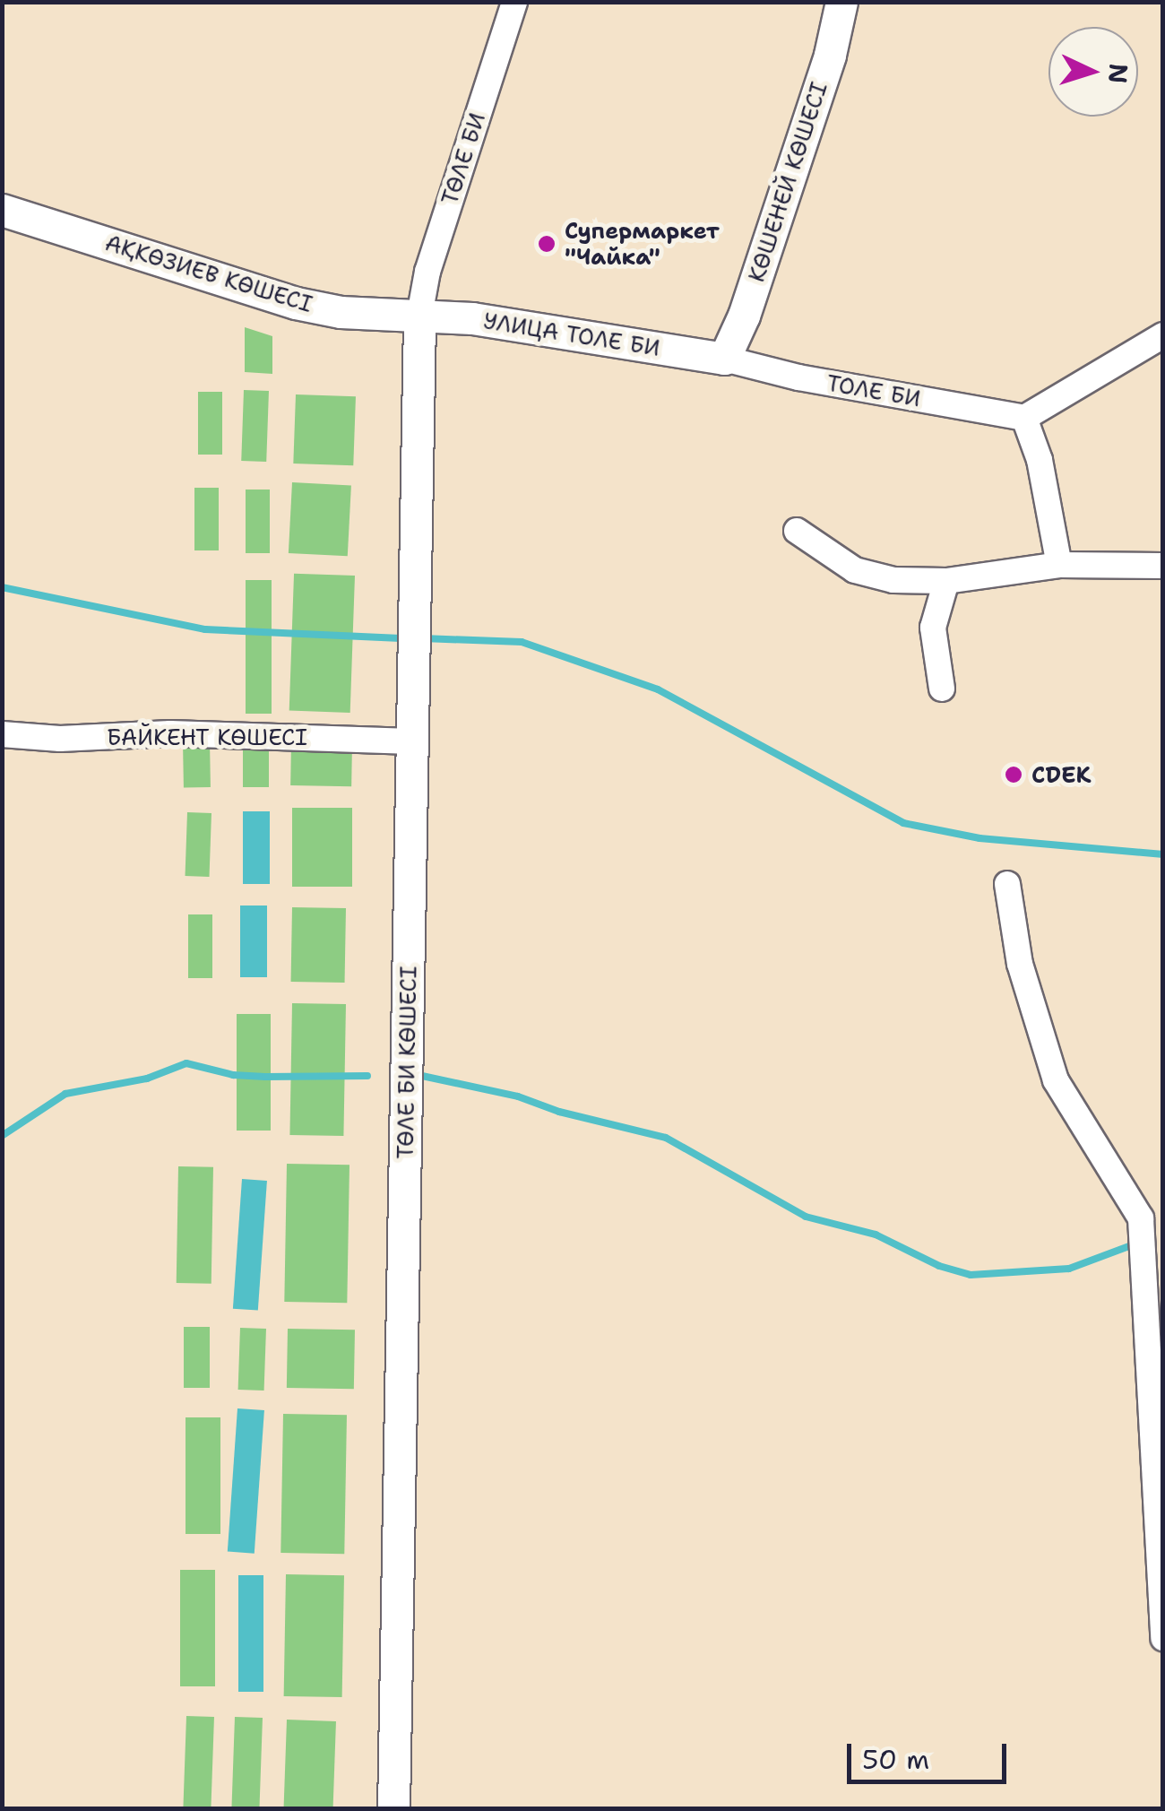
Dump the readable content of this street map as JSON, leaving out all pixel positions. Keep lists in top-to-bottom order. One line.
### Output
{"streets":{"main road":["КӨШЕНЕЙ КӨШЕСІ","АҚКӨЗИЕВ КӨШЕСІ","УЛИЦА ТОЛЕ БИ","ТӨЛЕ БИ КӨШЕСІ"],"street":["ТӨЛЕ БИ","ТОЛЕ БИ","БАЙКЕНТ КӨШЕСІ"]},"crossings":[["ТӨЛЕ БИ","АҚКӨЗИЕВ КӨШЕСІ"],["ТӨЛЕ БИ","УЛИЦА ТОЛЕ БИ"],["ТӨЛЕ БИ","ТӨЛЕ БИ КӨШЕСІ"],["КӨШЕНЕЙ КӨШЕСІ","УЛИЦА ТОЛЕ БИ"],["КӨШЕНЕЙ КӨШЕСІ","ТОЛЕ БИ"],["АҚКӨЗИЕВ КӨШЕСІ","УЛИЦА ТОЛЕ БИ"],["АҚКӨЗИЕВ КӨШЕСІ","ТӨЛЕ БИ КӨШЕСІ"],["УЛИЦА ТОЛЕ БИ","ТОЛЕ БИ"],["УЛИЦА ТОЛЕ БИ","ТӨЛЕ БИ КӨШЕСІ"],["БАЙКЕНТ КӨШЕСІ","ТӨЛЕ БИ КӨШЕСІ"]],"places":["Супермаркет \"Чайка\"","CDEK"],"scale_bar":"50 m","north":"right"}
